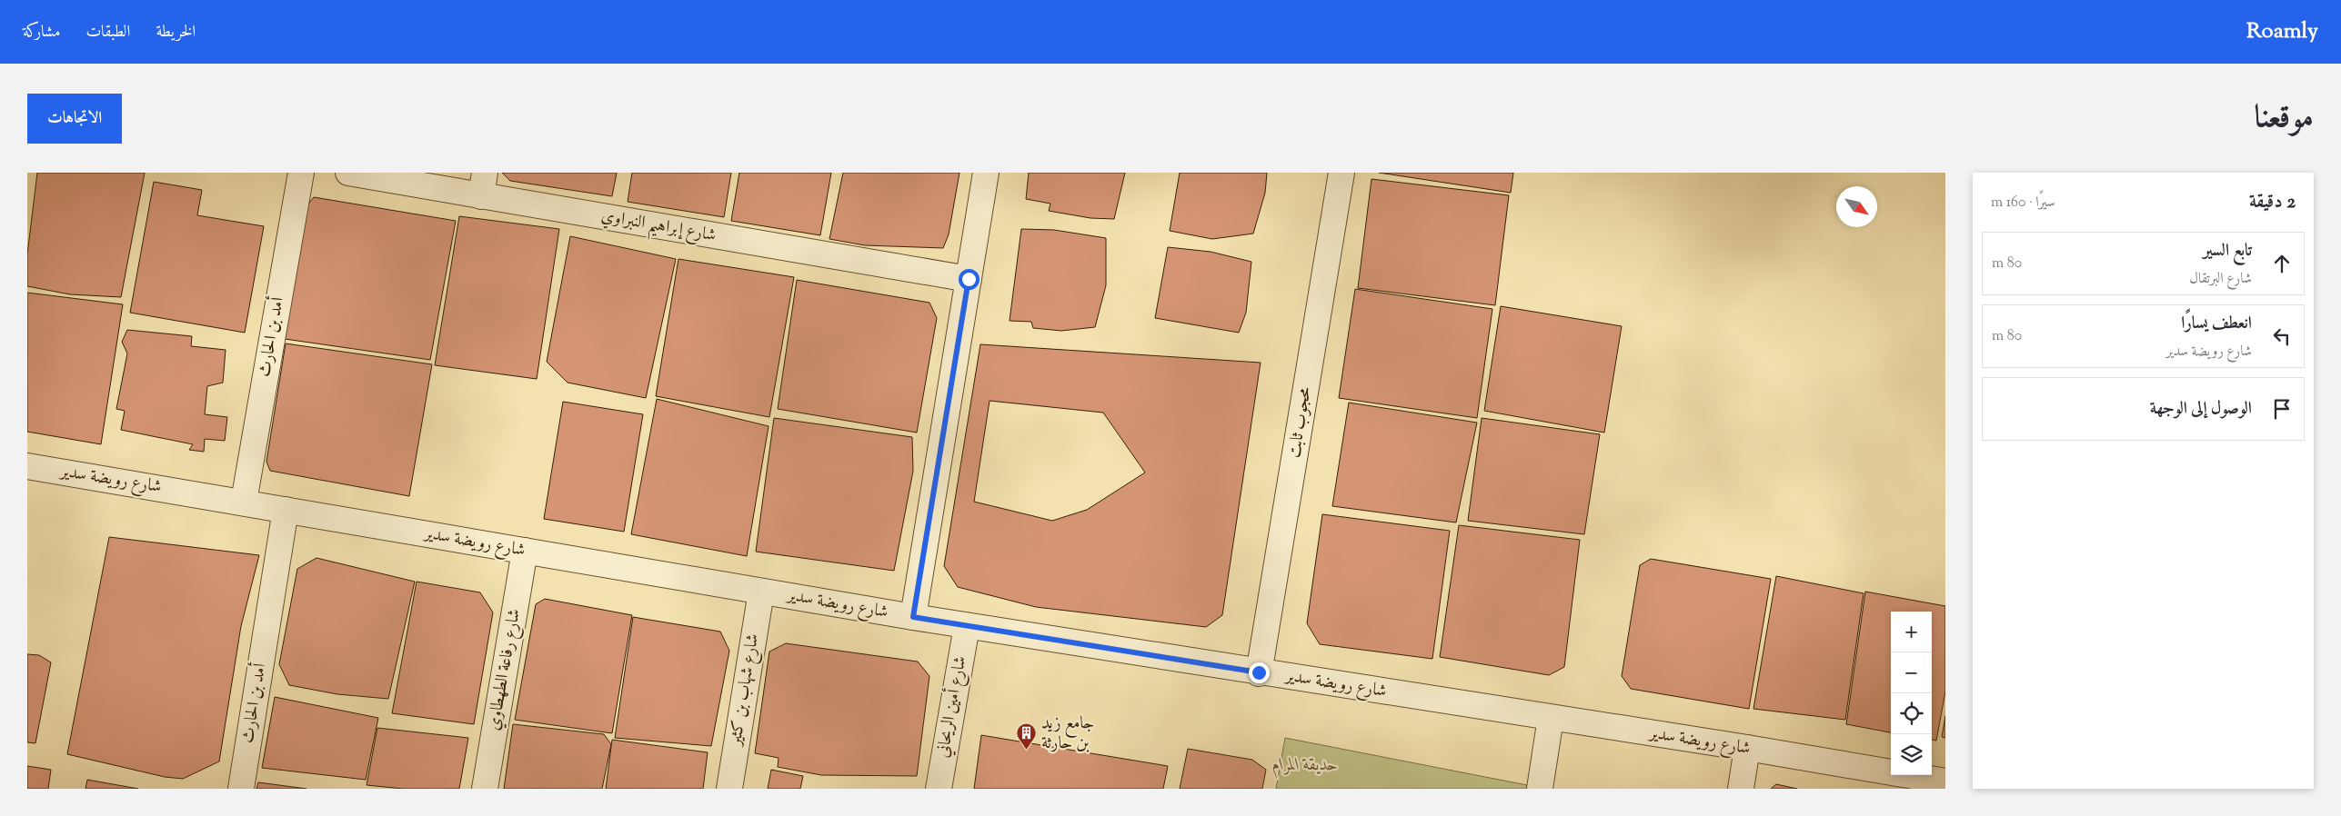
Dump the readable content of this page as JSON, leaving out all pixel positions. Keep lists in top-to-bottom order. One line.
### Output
{"streets":{"street":["شارع إبراهيم النبراوي","أمد بن الحارث","محجوب ثابت","شارع رويضة سدير","شارع رفاعة الطهطاوي","شارع شهاب بن كثير","شارع أمين الريحاني"]},"crossings":[["أمد بن الحارث","شارع رويضة سدير"],["محجوب ثابت","شارع رويضة سدير"],["شارع رويضة سدير","شارع رفاعة الطهطاوي"],["شارع رويضة سدير","شارع شهاب بن كثير"],["شارع رويضة سدير","شارع أمين الريحاني"]],"parks":["حديقة المرام"],"places":{"building":["جامع زيد بن حارثة"]},"north":"bottom right","page":{"header":"Roamly","nav":["الخريطة","الطبقات","مشاركة"],"title":"موقعنا","buttons":"الاتجاهات","heading":["2 دقيقة","سيرًا · 160 m"],"list":[["تابع السير","شارع البرتقال","80 m"],["انعطف يسارًا","شارع رويضة سدير","80 m"],"الوصول إلى الوجهة"],"map_buttons":["+","−"]}}
